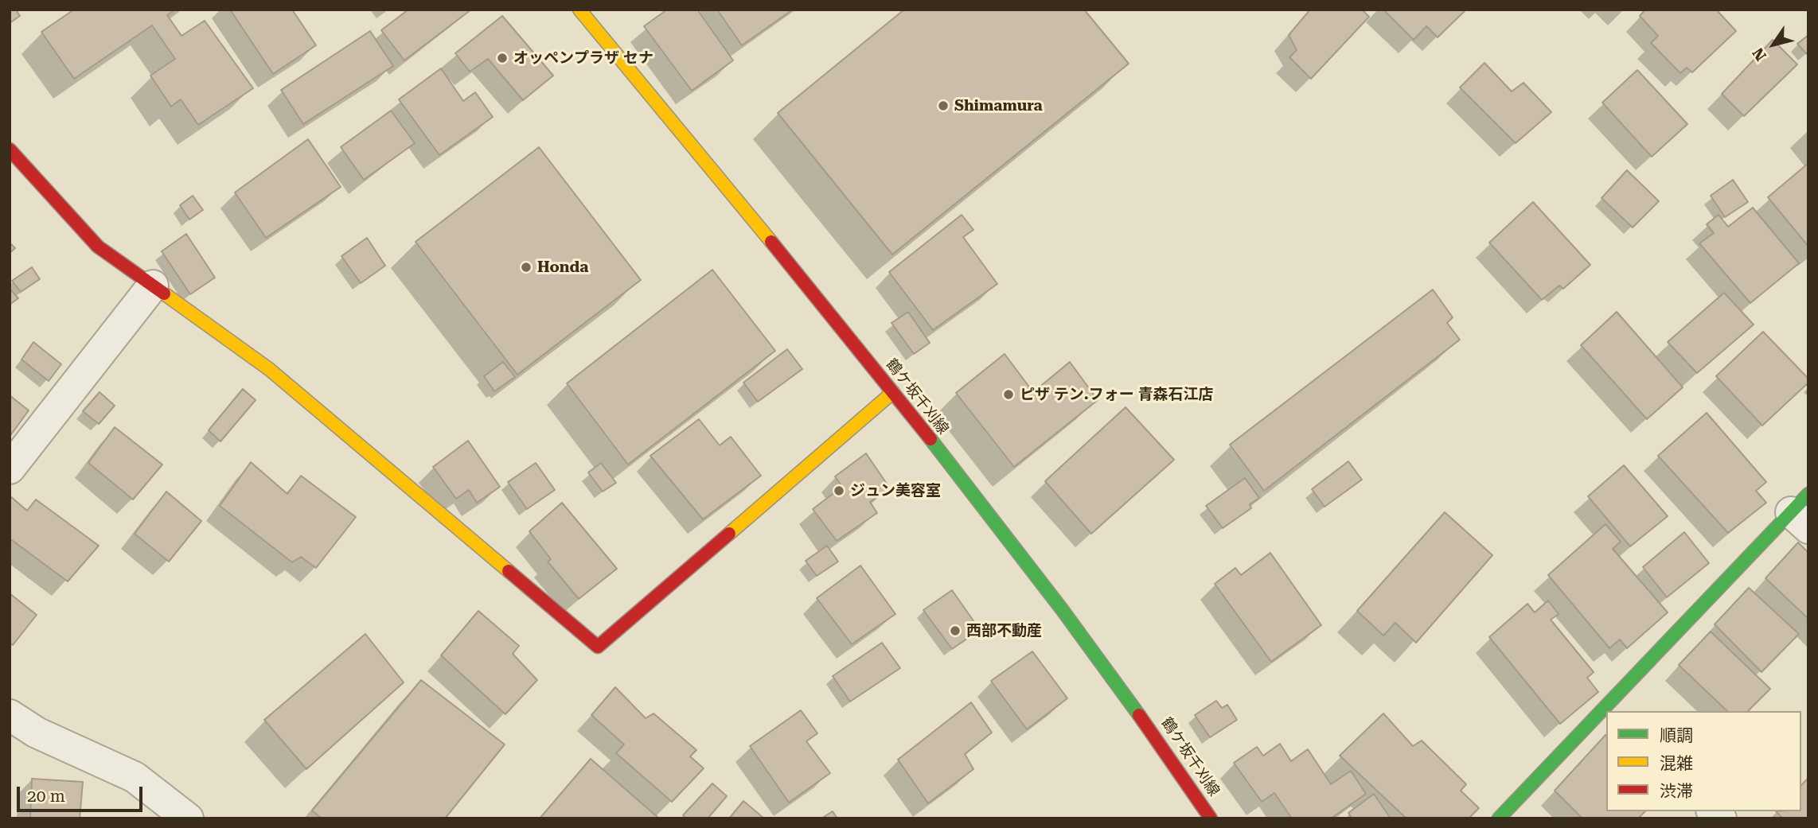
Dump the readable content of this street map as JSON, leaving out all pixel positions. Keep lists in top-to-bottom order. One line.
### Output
{"streets":{"street":["鶴ケ坂千刈線"]},"places":["オッペンプラザ セナ","Shimamura","Honda","ピザ テン.フォー 青森石江店","ジュン美容室","西部不動産"],"legend":["順調","混雑","渋滞"],"scale_bar":"20 m","north":"bottom left"}
